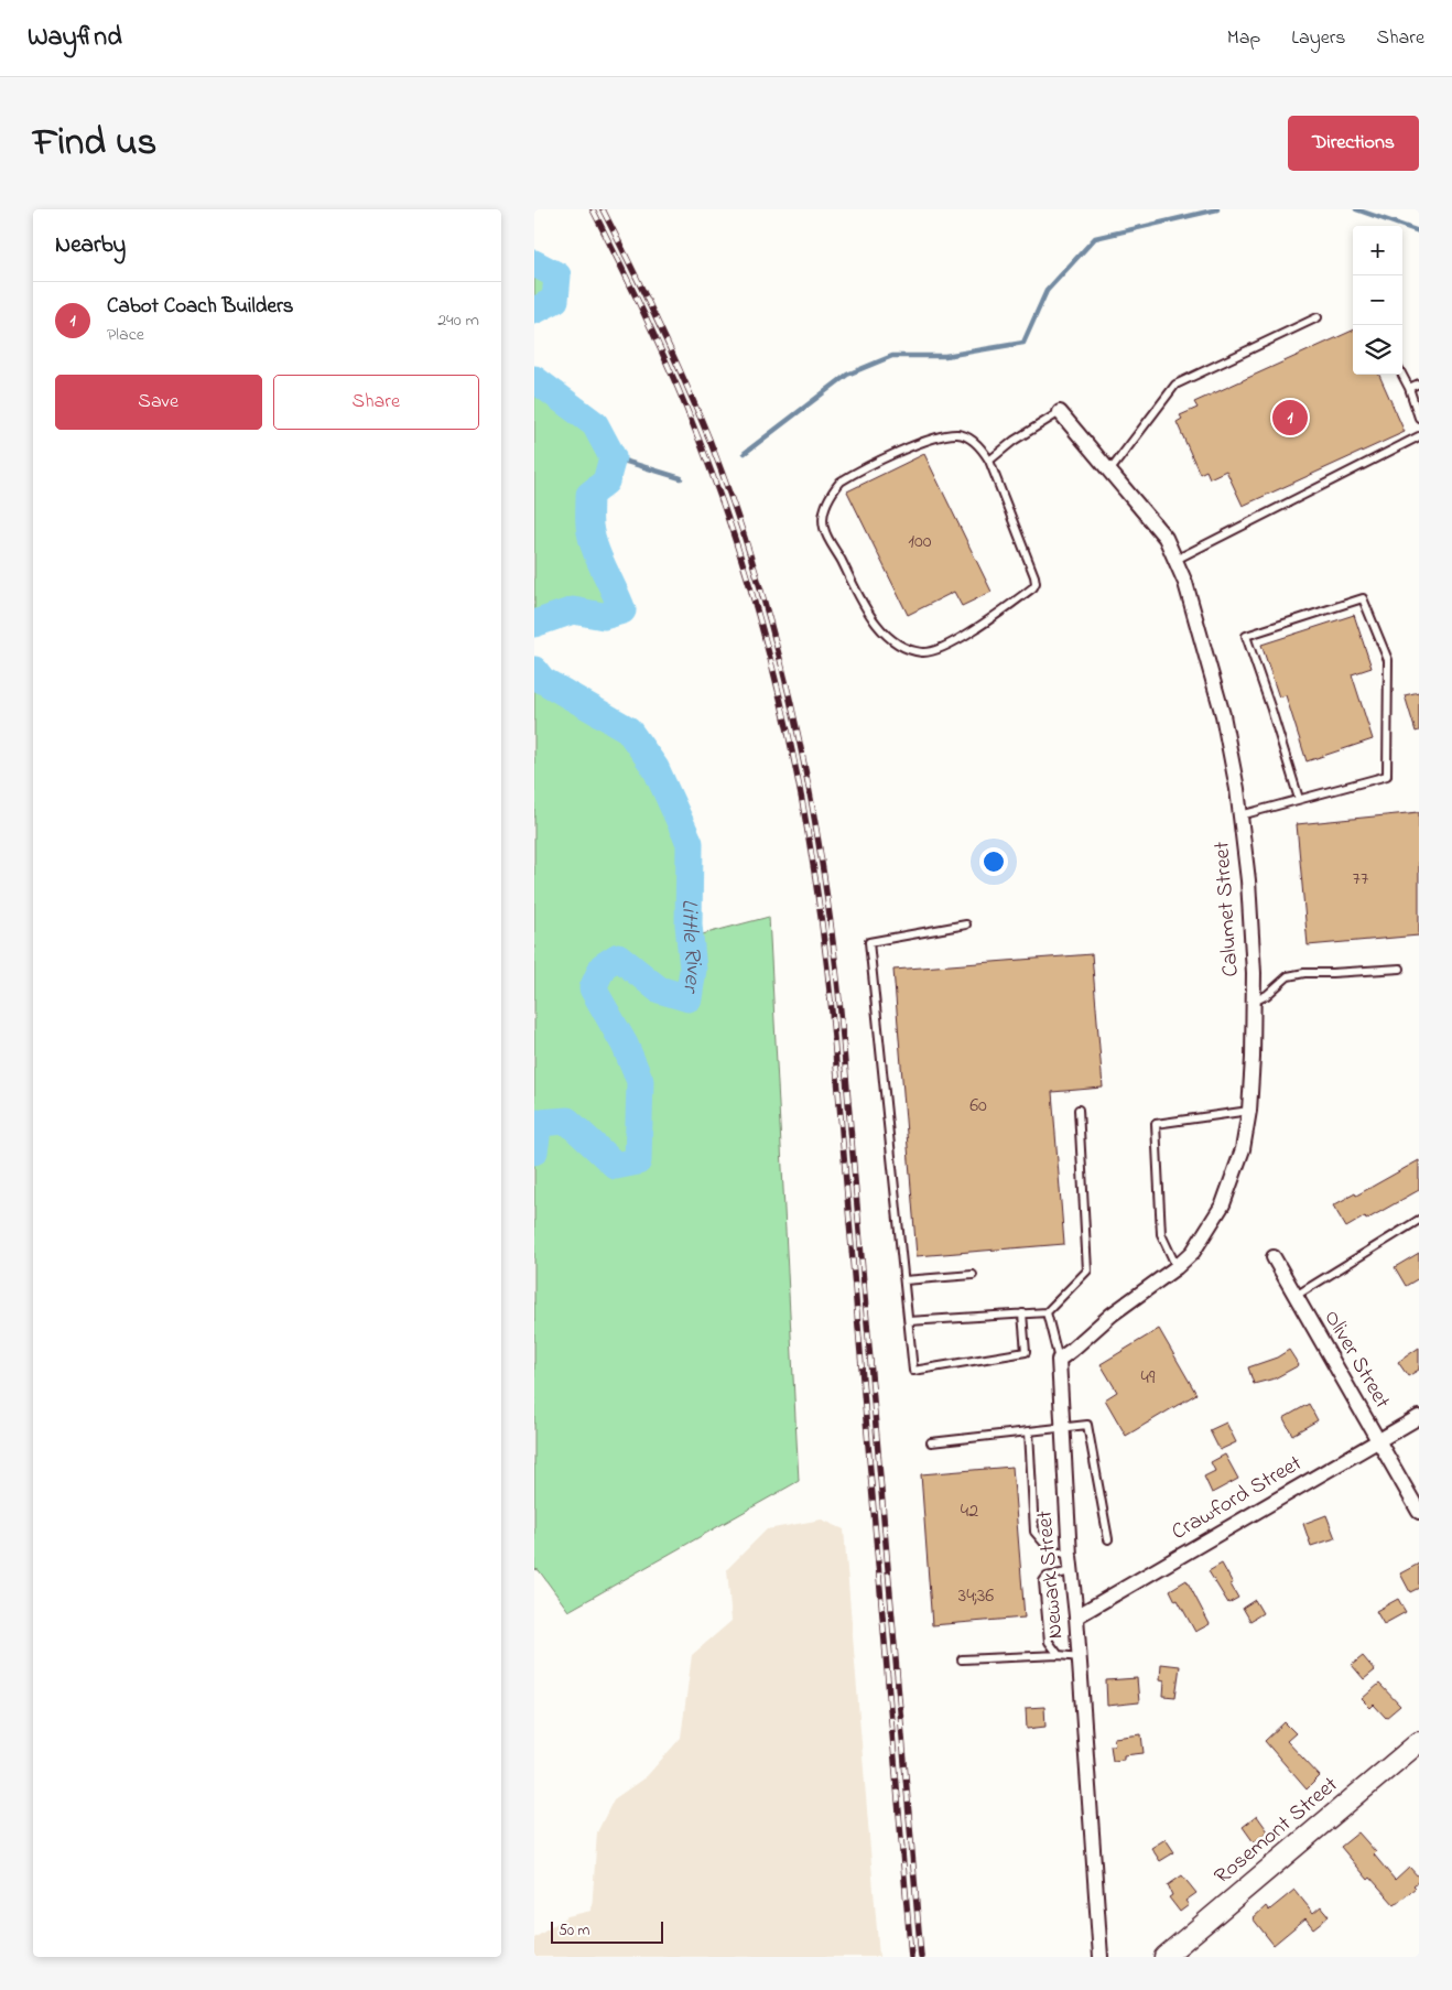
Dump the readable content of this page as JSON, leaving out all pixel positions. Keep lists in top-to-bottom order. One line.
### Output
{"streets":{"main road":["Rosemont Street"],"street":["Calumet Street","Oliver Street","Crawford Street","Newark Street"]},"crossings":[["Oliver Street","Crawford Street"],["Crawford Street","Newark Street"]],"water":["Little River"],"house_numbers":["100","77","60","49","42","34;36"],"scale_bar":"50 m","page":{"header":"Wayfind","nav":["Map","Layers","Share"],"title":"Find us","buttons":["Directions",["Save","Share"]],"heading":"Nearby","map_buttons":["+","−"],"list":[{"mark":"1","name":"Cabot Coach Builders","note":"Place","value":"240 m"}],"pins":"1","scale":"50 m"}}
